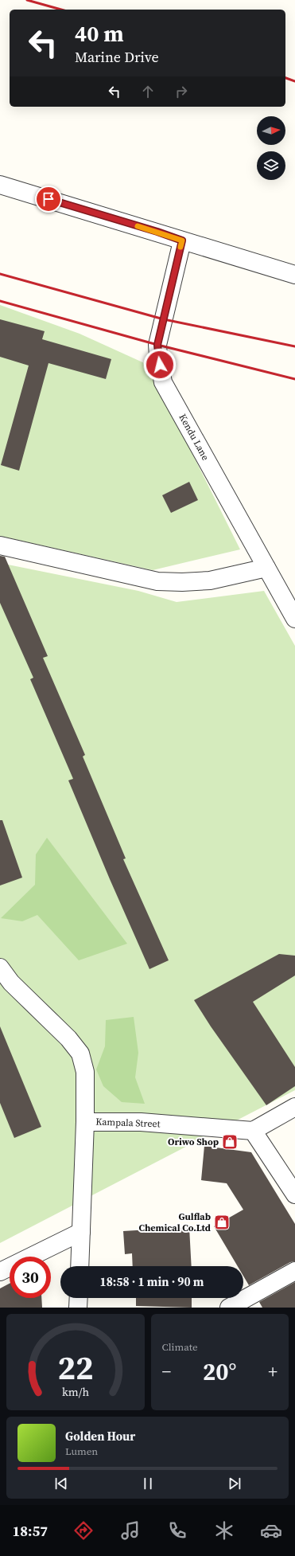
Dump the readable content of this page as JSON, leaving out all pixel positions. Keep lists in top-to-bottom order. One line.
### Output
{"streets":{"street":["Kendu Lane","Kampala Street"]},"places":{"shop":["Oriwo Shop","Gulflab Chemical Co.Ltd"]},"north":"right","page":{"turn":["40 m","Marine Drive"],"limit":"30","trip":"18:58 · 1 min · 90 m","tile":"Climate","heat":["−","20°","+"],"song":["Golden Hour","Lumen"],"tabs":"18:57","gauge":["22","km/h"]}}
